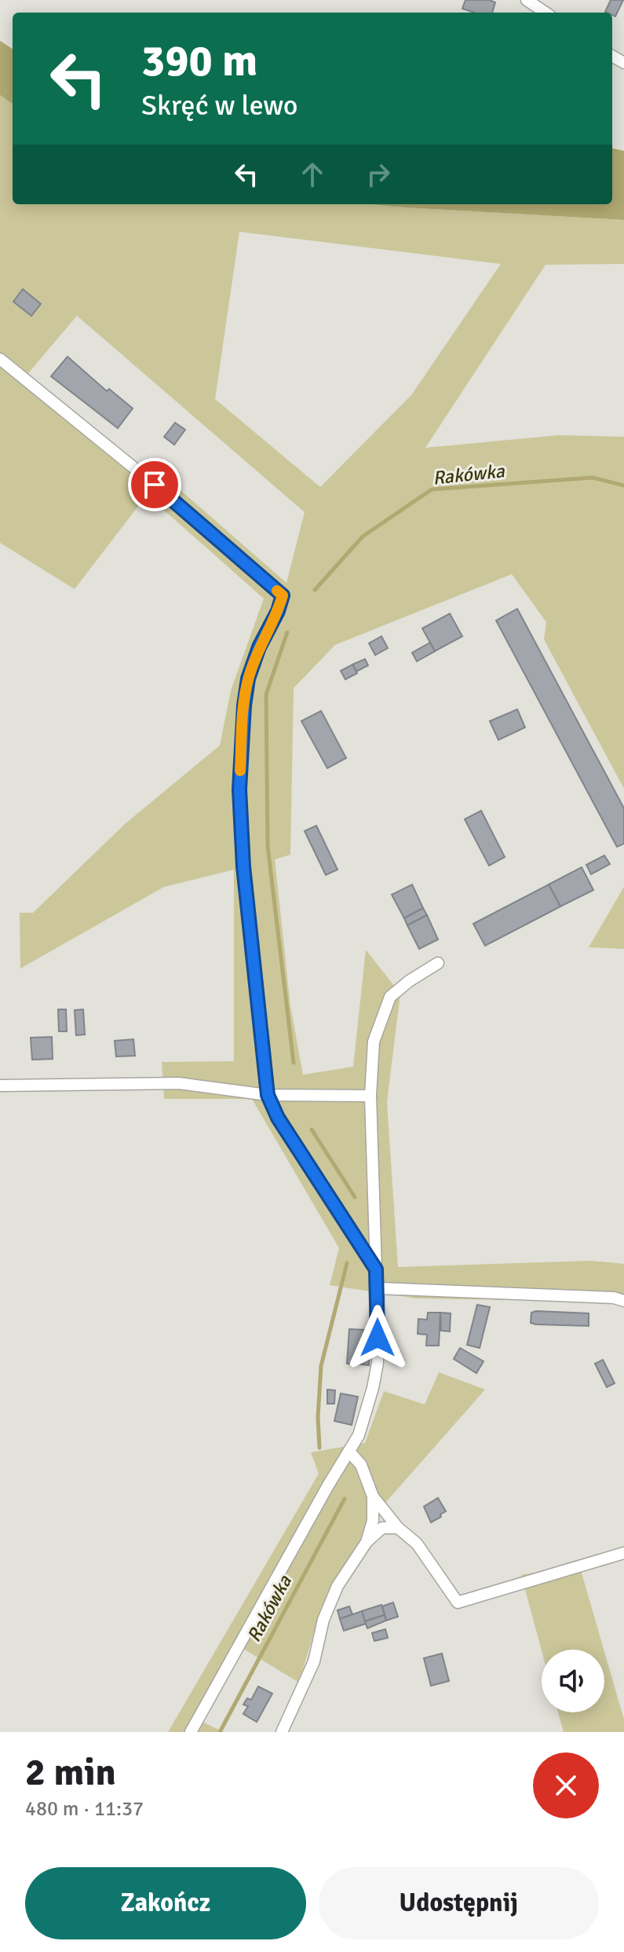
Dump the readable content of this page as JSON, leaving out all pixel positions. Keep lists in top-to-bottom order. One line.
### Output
{"water":["Rakówka"],"page":{"turn":["390 m","Skręć w lewo"],"heading":["2 min","480 m · 11:37"],"buttons":["Zakończ","Udostępnij"]}}
